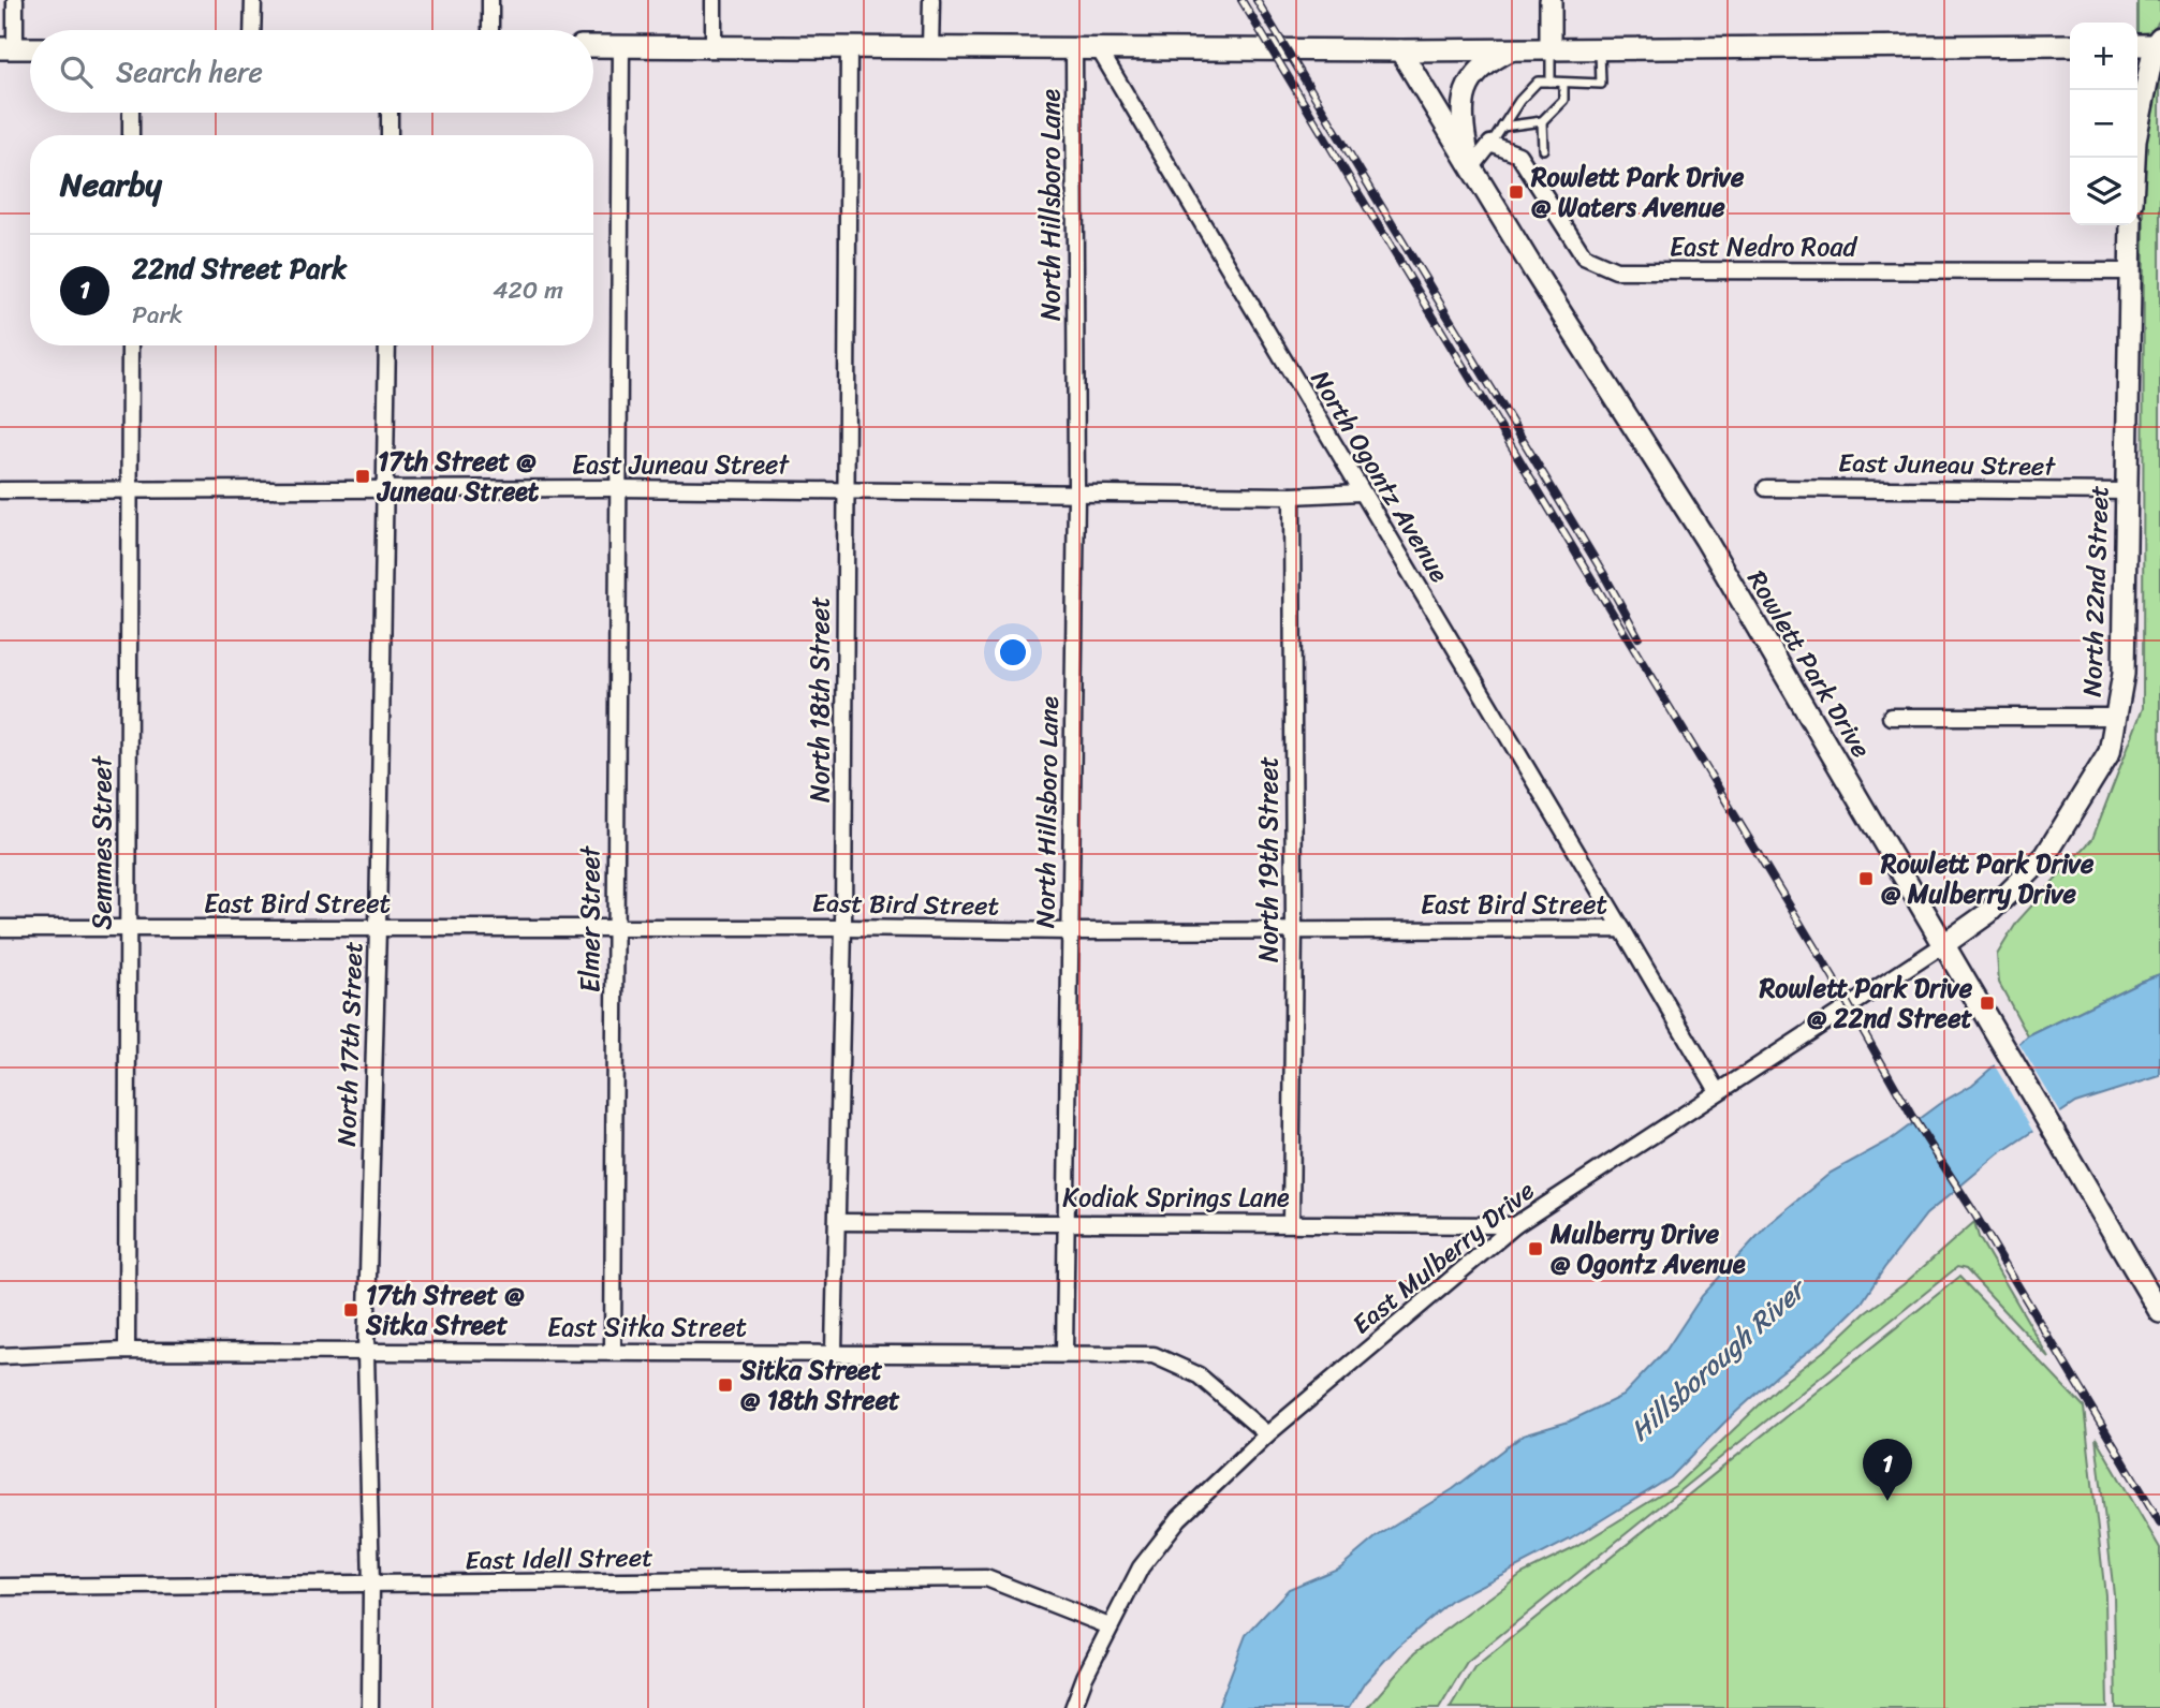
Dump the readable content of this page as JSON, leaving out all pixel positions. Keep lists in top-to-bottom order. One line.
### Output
{"streets":{"street":["North Hillsboro Lane","East Nedro Road","East Juneau Street","North Ogontz Avenue","North 22nd Street","Rowlett Park Drive","North 18th Street","Semmes Street","North 19th Street","East Bird Street","Elmer Street","North 17th Street","Kodiak Springs Lane","East Mulberry Drive","East Sitka Street","East Idell Street"]},"crossings":[["North Hillsboro Lane","East Juneau Street"],["North Hillsboro Lane","East Bird Street"],["North Hillsboro Lane","Kodiak Springs Lane"],["North Hillsboro Lane","East Sitka Street"],["East Nedro Road","North 22nd Street"],["East Juneau Street","North Ogontz Avenue"],["East Juneau Street","North 22nd Street"],["East Juneau Street","North 18th Street"],["East Juneau Street","Semmes Street"],["East Juneau Street","North 19th Street"],["East Juneau Street","Elmer Street"],["East Juneau Street","North 17th Street"],["North Ogontz Avenue","East Bird Street"],["North 22nd Street","Rowlett Park Drive"],["North 22nd Street","East Mulberry Drive"],["Rowlett Park Drive","East Mulberry Drive"],["North 18th Street","East Bird Street"],["North 18th Street","Kodiak Springs Lane"],["North 18th Street","East Sitka Street"],["Semmes Street","East Bird Street"],["Semmes Street","East Sitka Street"],["North 19th Street","East Bird Street"],["North 19th Street","Kodiak Springs Lane"],["East Bird Street","Elmer Street"],["East Bird Street","North 17th Street"],["East Bird Street","East Mulberry Drive"],["Elmer Street","East Sitka Street"],["North 17th Street","East Sitka Street"],["North 17th Street","East Idell Street"],["Kodiak Springs Lane","East Mulberry Drive"],["East Mulberry Drive","East Sitka Street"],["East Mulberry Drive","East Idell Street"]],"water":["Hillsborough River"],"places":{"transit":["Rowlett Park Drive @ Waters Avenue","17th Street @ Juneau Street","Rowlett Park Drive @ Mulberry Drive","Rowlett Park Drive @ 22nd Street","Mulberry Drive @ Ogontz Avenue","17th Street @ Sitka Street","Sitka Street @ 18th Street"]},"page":{"map_buttons":["+","−"],"search":"Search here","heading":"Nearby","list":[{"mark":"1","name":"22nd Street Park","note":"Park","value":"420 m"}],"pins":"1"}}
